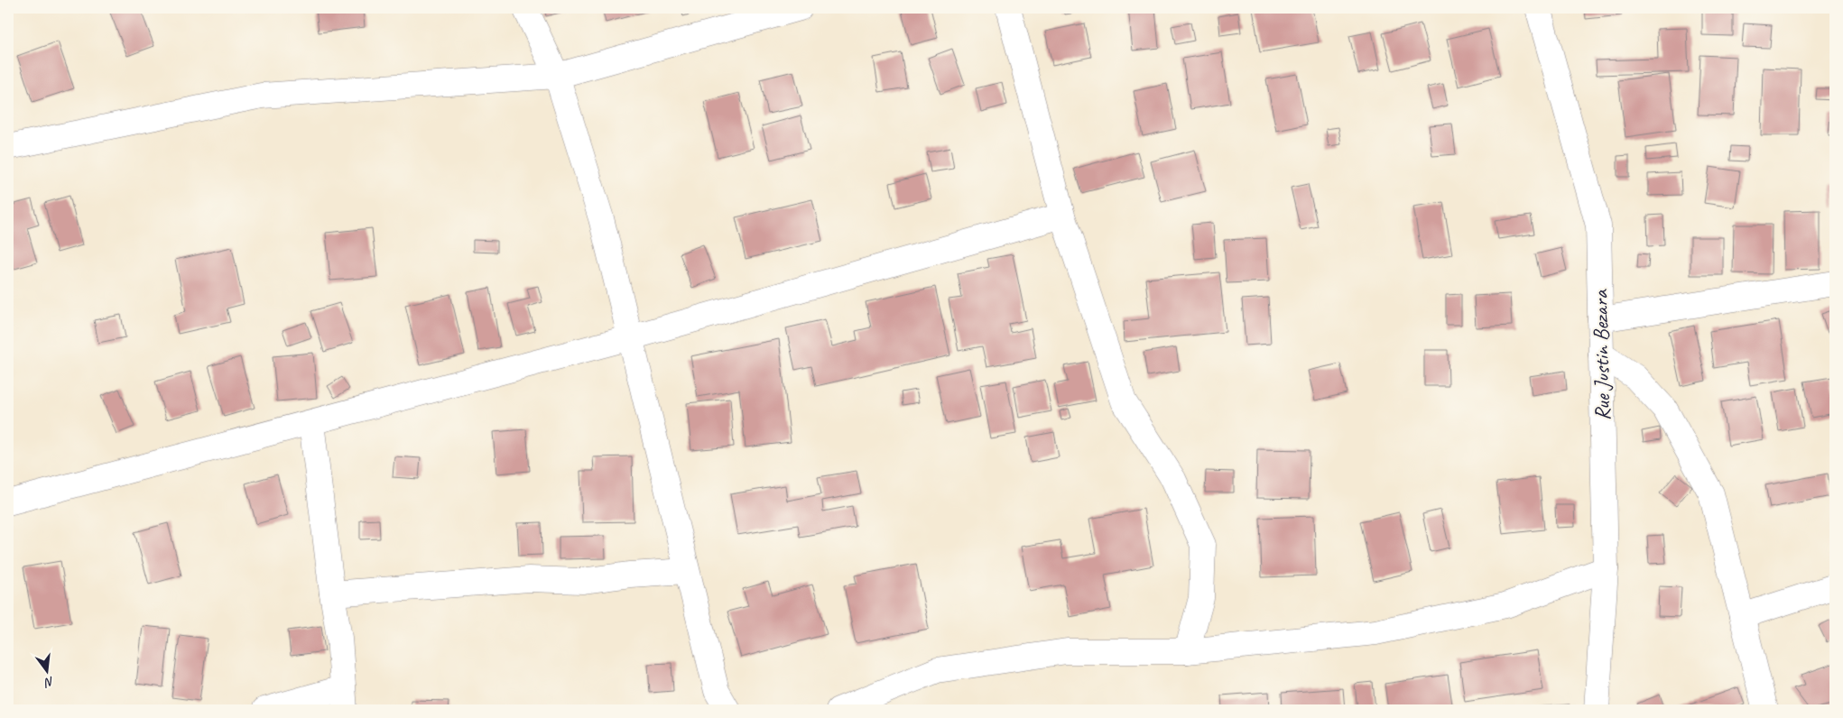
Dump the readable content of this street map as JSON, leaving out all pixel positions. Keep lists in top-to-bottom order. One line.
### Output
{"streets":{"street":["Rue Justin Bezara"]},"north":"bottom"}
